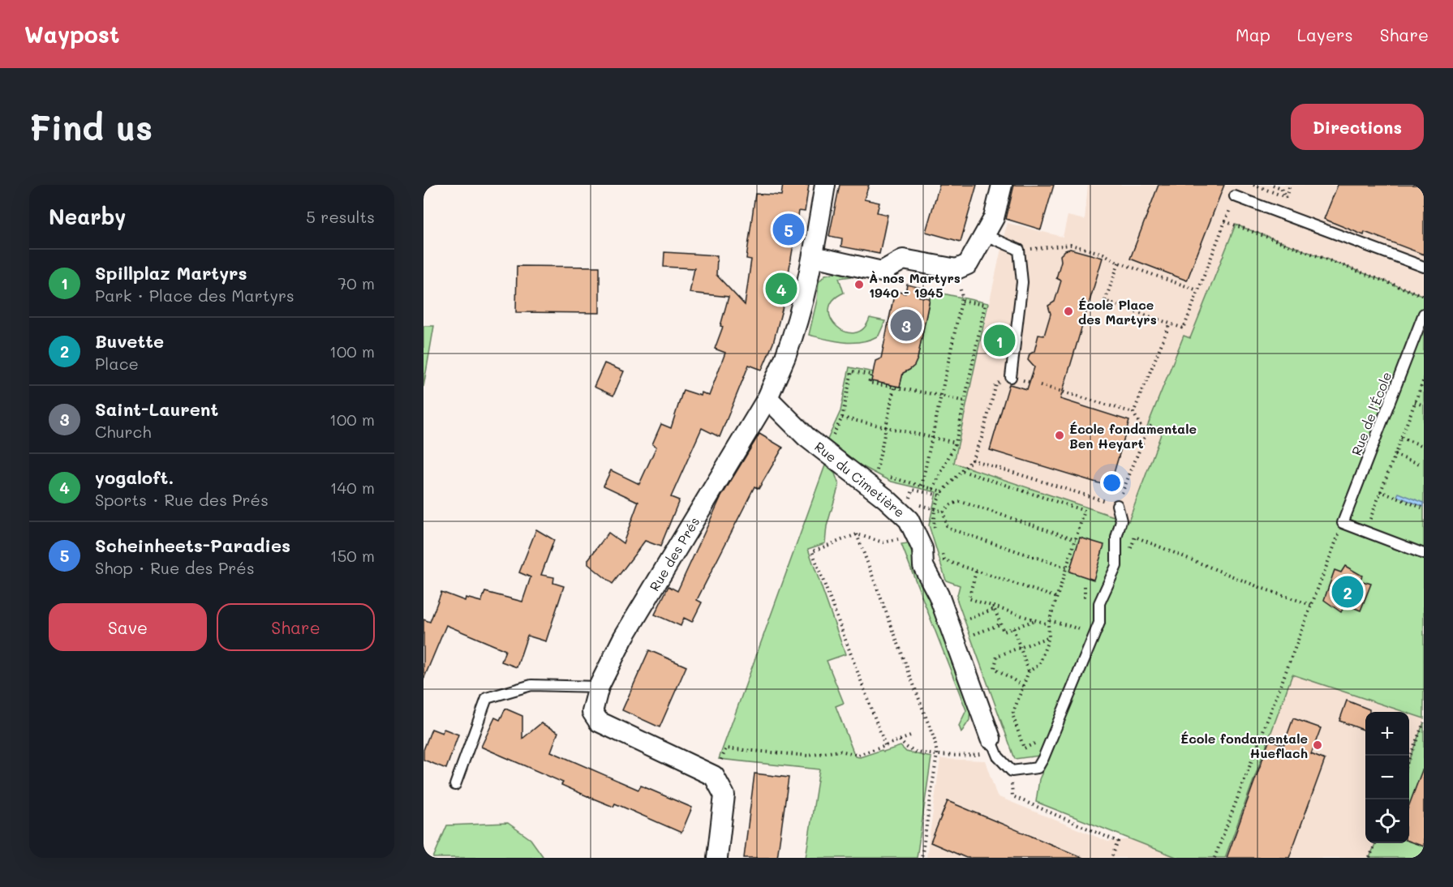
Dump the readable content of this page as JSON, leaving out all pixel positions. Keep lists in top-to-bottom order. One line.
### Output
{"streets":{"street":["Rue du Cimetière","Rue des Prés"],"lane":["Rue de l'École"]},"crossings":[["Rue du Cimetière","Rue des Prés"]],"places":["À nos Martyrs 1940 - 1945","École Place des Martyrs","École fondamentale Ben Heyart","École fondamentale Hueflach"],"page":{"header":"Waypost","nav":["Map","Layers","Share"],"buttons":["Directions",["Save","Share"]],"title":"Find us","heading":["Nearby","5 results"],"pins":["5","4","3","1","2"],"list":[{"mark":"1","name":"Spillplaz Martyrs","note":"Park · Place des Martyrs","value":"70 m"},{"mark":"2","name":"Buvette","note":"Place","value":"100 m"},{"mark":"3","name":"Saint-Laurent","note":"Church","value":"100 m"},{"mark":"4","name":"yogaloft.","note":"Sports · Rue des Prés","value":"140 m"},{"mark":"5","name":"Scheinheets-Paradies","note":"Shop · Rue des Prés","value":"150 m"}],"map_buttons":["+","−"]}}
